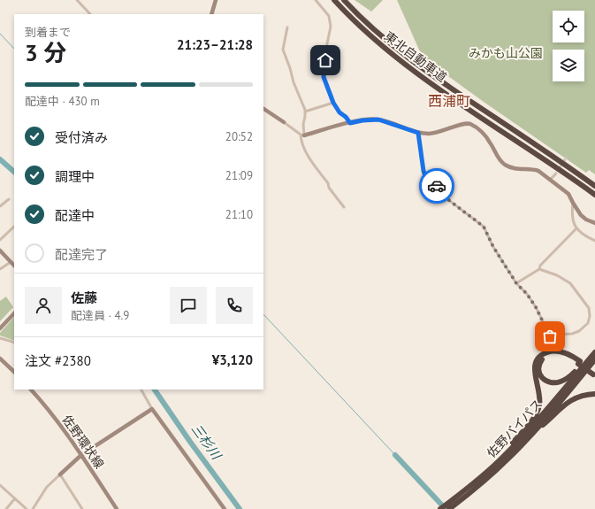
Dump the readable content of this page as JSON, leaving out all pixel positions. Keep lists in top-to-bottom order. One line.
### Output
{"streets":{"highway":["東北自動車道","佐野バイパス"],"street":["佐野環状線"]},"districts":["西浦町"],"water":["三杉川"],"parks":["みかも山公園"],"page":{"heading":["3 分","到着まで","21:23–21:28"],"panel":["佐藤","配達員 · 4.9","注文 #2380","¥3,120"],"bar":"配達中 · 430 m","list":[["受付済み","20:52"],["調理中","21:09"],["配達中","21:10"],"配達完了"]}}
